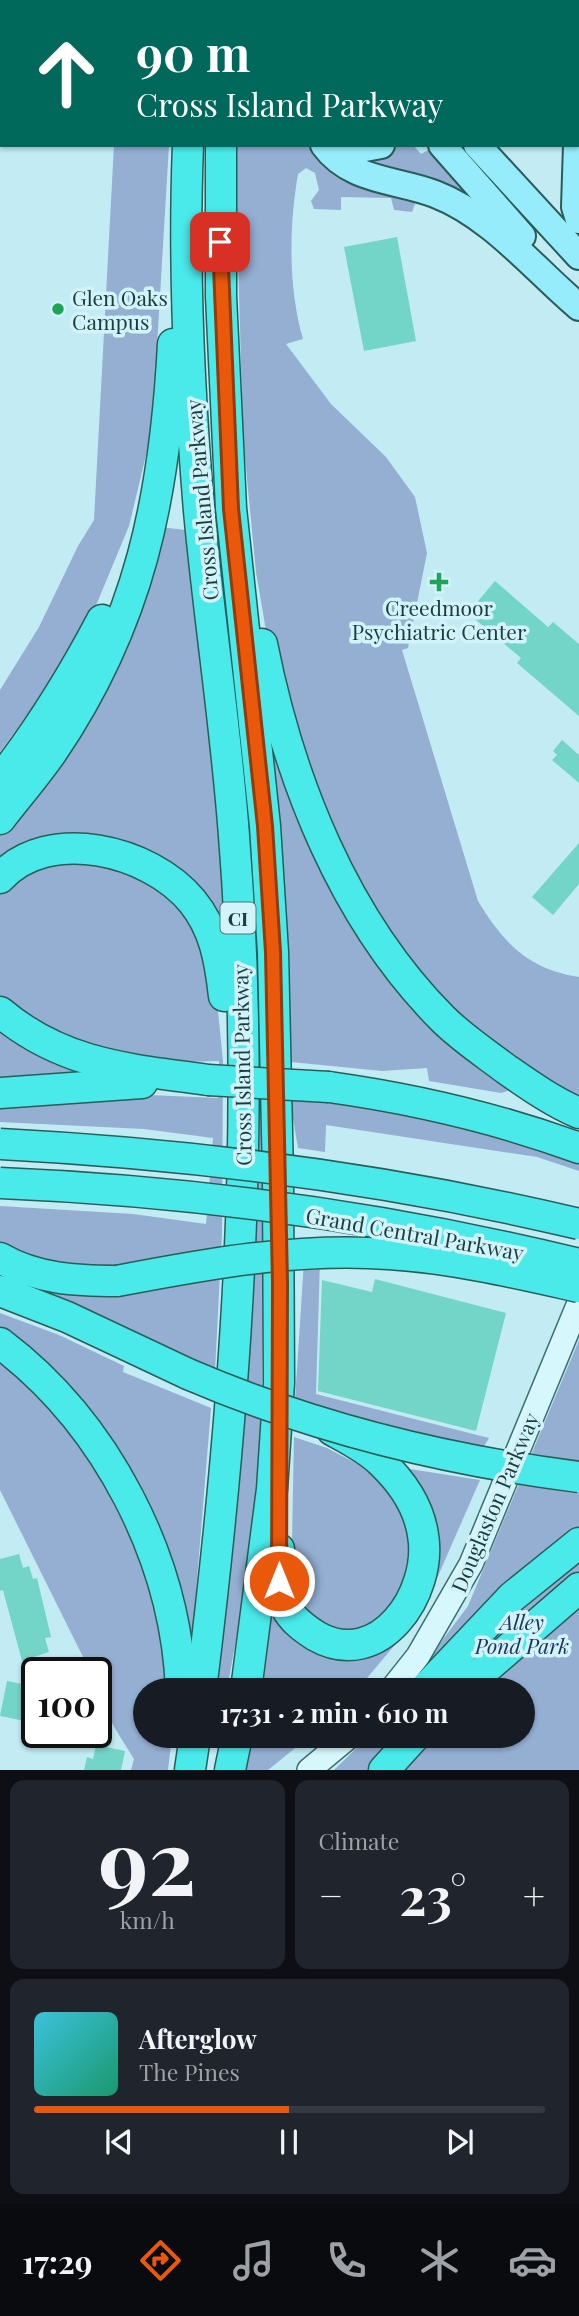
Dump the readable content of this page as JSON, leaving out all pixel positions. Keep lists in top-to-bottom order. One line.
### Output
{"streets":{"highway":["Cross Island Parkway","CI","Grand Central Parkway"],"main road":["Douglaston Parkway"]},"parks":["Alley Pond Park"],"places":{"other":["Glen Oaks Campus"],"health":["Creedmoor Psychiatric Center"]},"page":{"turn":["90 m","Cross Island Parkway"],"limit":"100","trip":"17:31 · 2 min · 610 m","tile":[["92","km/h"],"Climate"],"heat":["−","23°","+"],"song":["Afterglow","The Pines"],"tabs":"17:29"}}
